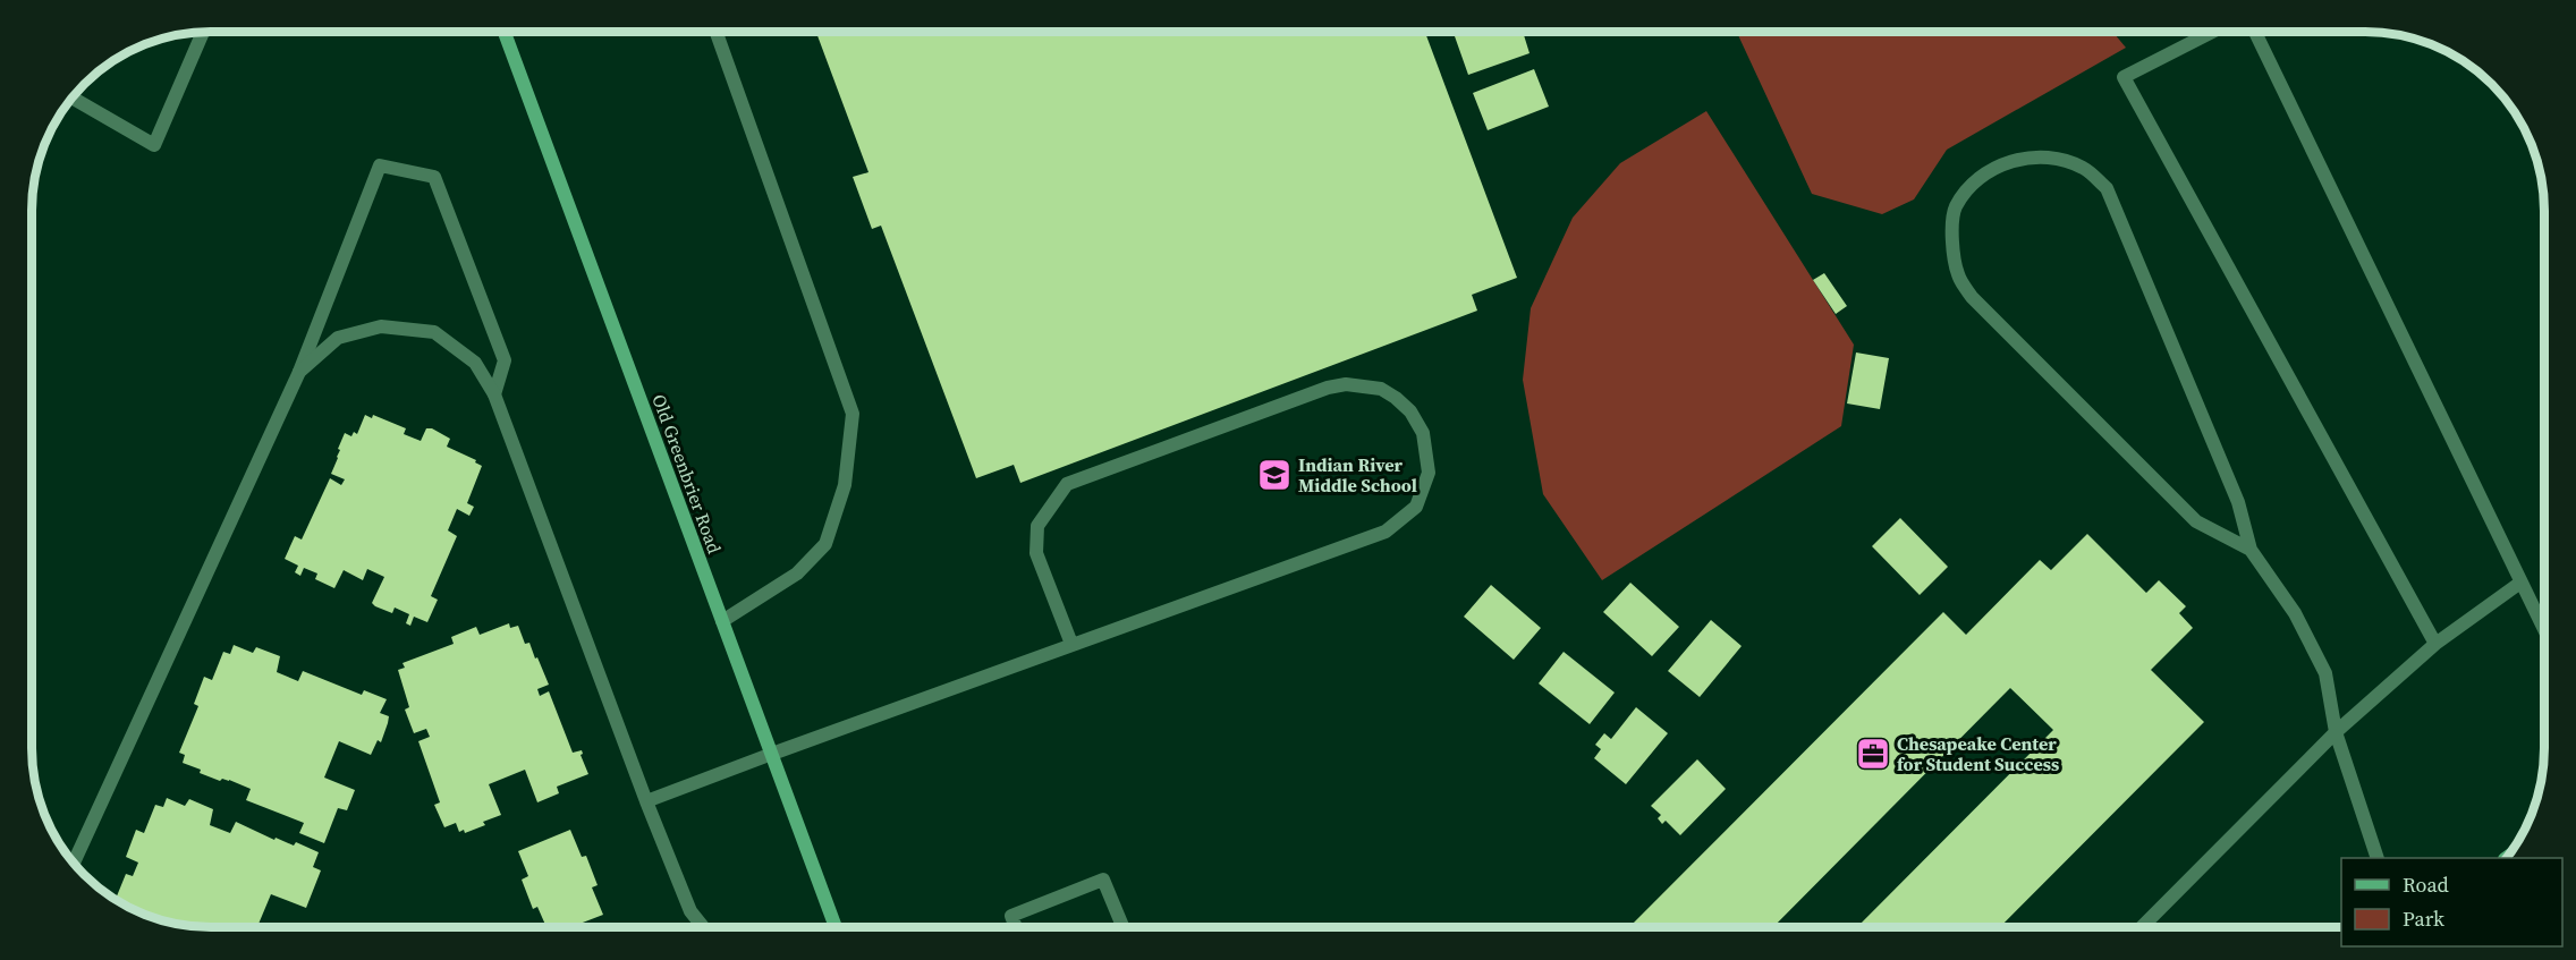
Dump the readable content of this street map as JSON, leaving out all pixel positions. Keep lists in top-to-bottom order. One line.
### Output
{"streets":{"street":["Old Greenbrier Road"]},"places":{"school or university":["Indian River Middle School"],"office":["Chesapeake Center for Student Success"]},"legend":["Road","Park"]}
